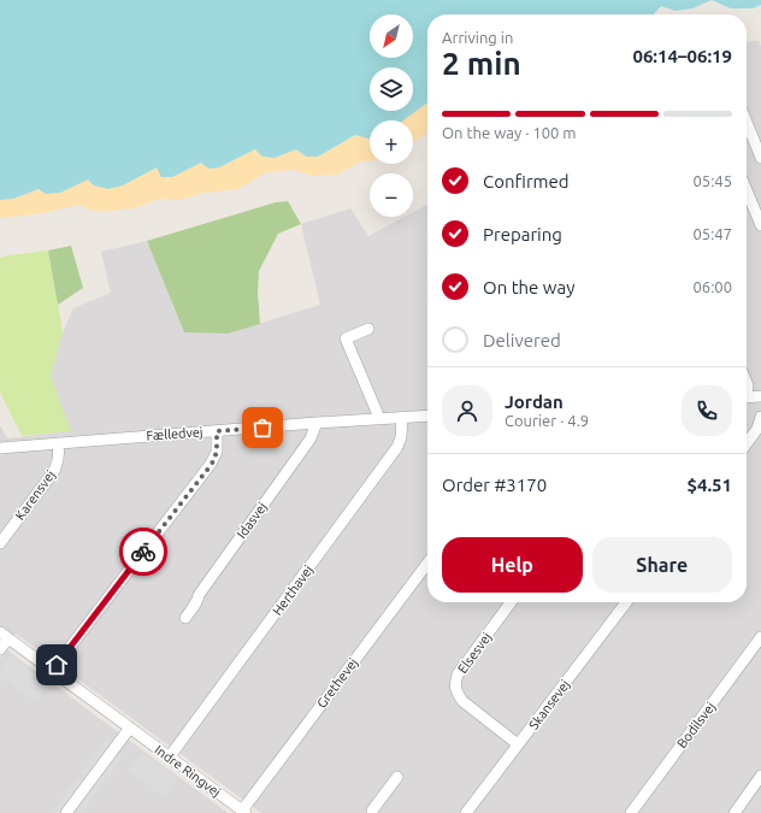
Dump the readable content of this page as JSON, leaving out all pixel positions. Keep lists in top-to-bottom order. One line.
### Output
{"streets":{"street":["Fælledvej","Karensvej","Idasvej","Herthavej","Elsesvej","Grethevej","Skansevej","Bodilsvej","Indre Ringvej"]},"crossings":[["Fælledvej","Karensvej"],["Fælledvej","Idasvej"],["Fælledvej","Herthavej"],["Herthavej","Indre Ringvej"],["Elsesvej","Skansevej"],["Grethevej","Indre Ringvej"]],"north":"bottom left","page":{"map_buttons":["+","−"],"heading":["2 min","Arriving in","06:14–06:19"],"panel":["Jordan","Courier · 4.9","Order #3170","$4.51"],"bar":"On the way · 100 m","list":[["Confirmed","05:45"],["Preparing","05:47"],["On the way","06:00"],"Delivered"],"buttons":["Help","Share"]}}
